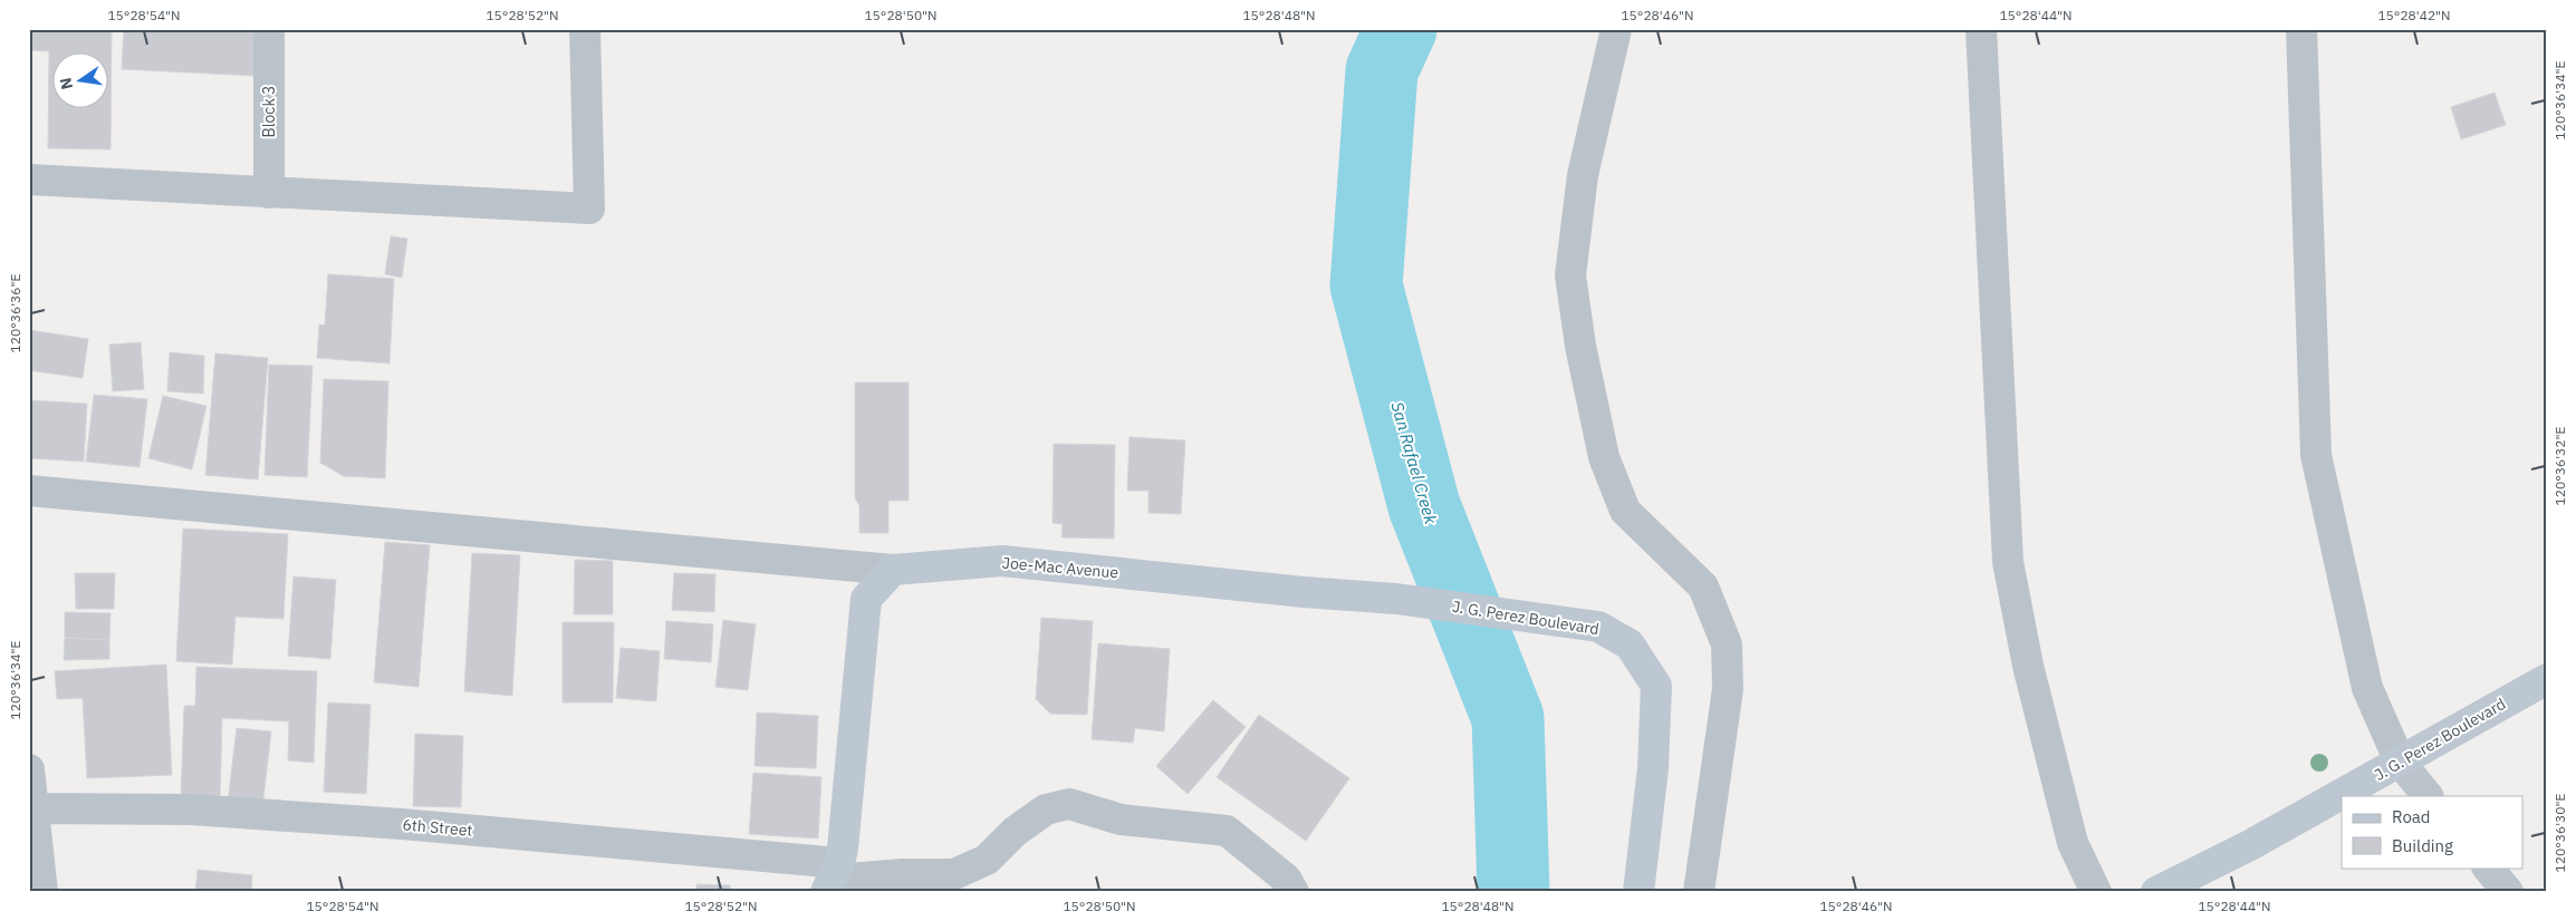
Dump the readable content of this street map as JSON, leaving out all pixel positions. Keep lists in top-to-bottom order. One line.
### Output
{"streets":{"street":["Block 3","Joe-Mac Avenue","J. G. Perez Boulevard","6th Street"]},"crossings":[["Joe-Mac Avenue","J. G. Perez Boulevard"]],"water":["San Rafael Creek"],"legend":["Road","Building"],"north":"left","coordinates":["15°28'54\"N","15°28'52\"N","15°28'50\"N","15°28'48\"N","15°28'46\"N","15°28'44\"N","15°28'42\"N","120°36'34\"E","120°36'36\"E","120°36'32\"E","120°36'30\"E"]}
